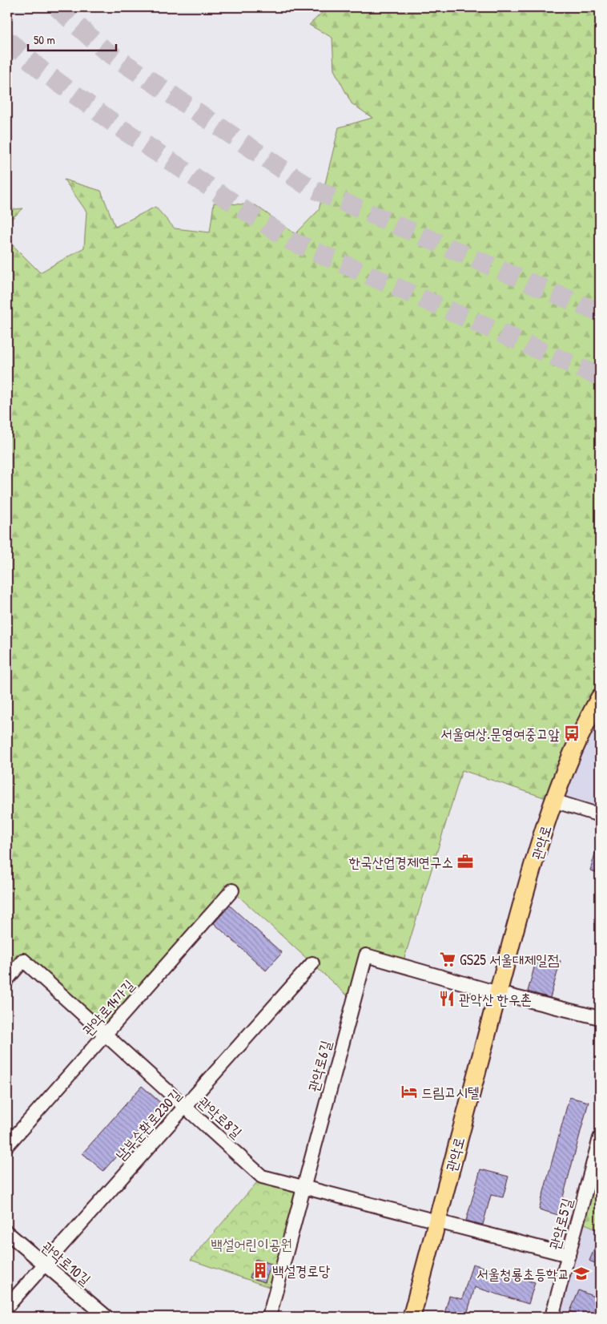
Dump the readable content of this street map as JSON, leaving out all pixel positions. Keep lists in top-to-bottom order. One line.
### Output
{"streets":{"main road":["관악로"],"street":["관악로14가길","관악로6길","관악로8길","남부순환로230길","관악로5길","관악로10길"]},"crossings":[["관악로","관악로6길"],["관악로","관악로8길"],["관악로14가길","관악로8길"],["관악로6길","관악로8길"],["관악로8길","남부순환로230길"],["남부순환로230길","관악로10길"]],"parks":["백설어린이공원"],"places":{"bus stop":["서울여상.문영여중고앞"],"office":["한국산업경제연구소"],"supermarket":["GS25 서울대제일점"],"restaurant":["관악산 한우촌"],"hotel":["드림고시텔"],"building":["백설경로당"],"school or university":["서울청룡초등학교"]},"scale_bar":"50 m"}
